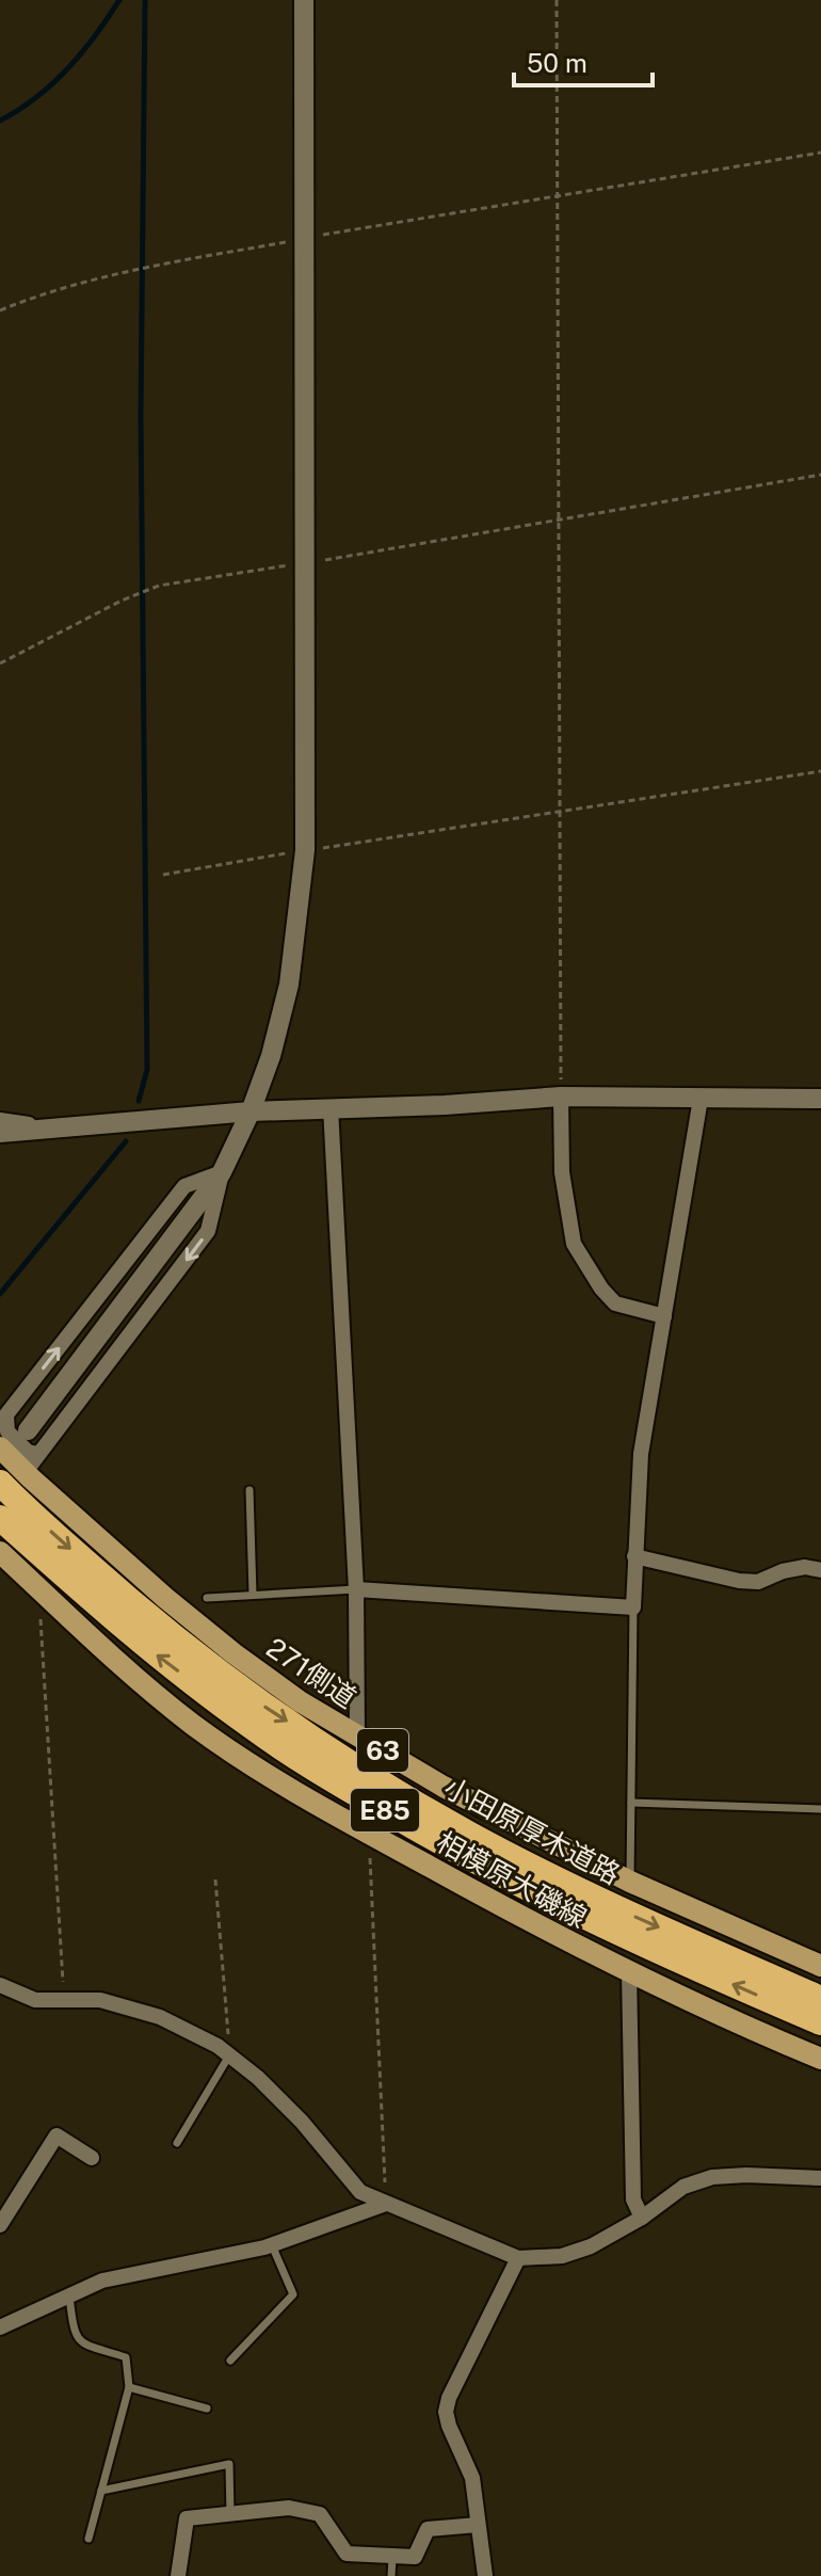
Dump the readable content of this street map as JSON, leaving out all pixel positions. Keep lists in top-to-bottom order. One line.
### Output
{"streets":{"highway":["E85","小田原厚木道路"],"main road":["271側道","63","相模原大磯線"]},"scale_bar":"50 m"}
